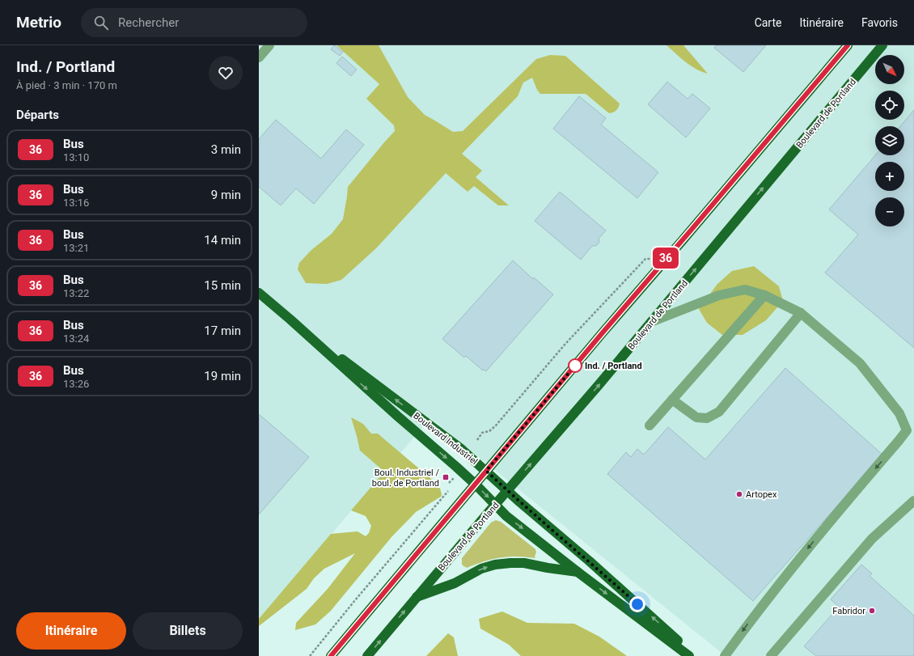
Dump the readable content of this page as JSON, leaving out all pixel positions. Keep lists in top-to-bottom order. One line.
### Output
{"streets":{"main road":["Boulevard de Portland","Boulevard Industriel"]},"crossings":[["Boulevard de Portland","Boulevard Industriel"]],"places":{"other":["Ind. / Portland","Artopex","Fabridor"],"transit":["Boul. Industriel / boul. de Portland"]},"lines":["bus line 36"],"north":"bottom right","page":{"header":"Metrio","search":"Rechercher","nav":["Carte","Itinéraire","Favoris"],"heading":[["Ind. / Portland","À pied · 3 min · 170 m"],"Départs"],"on_map":"36","map_buttons":["+","−"],"list":[{"mark":"36","name":"Bus","note":"13:10","value":"3 min"},{"mark":"36","name":"Bus","note":"13:16","value":"9 min"},{"mark":"36","name":"Bus","note":"13:21","value":"14 min"},{"mark":"36","name":"Bus","note":"13:22","value":"15 min"},{"mark":"36","name":"Bus","note":"13:24","value":"17 min"},{"mark":"36","name":"Bus","note":"13:26","value":"19 min"}],"buttons":["Itinéraire","Billets"]}}
